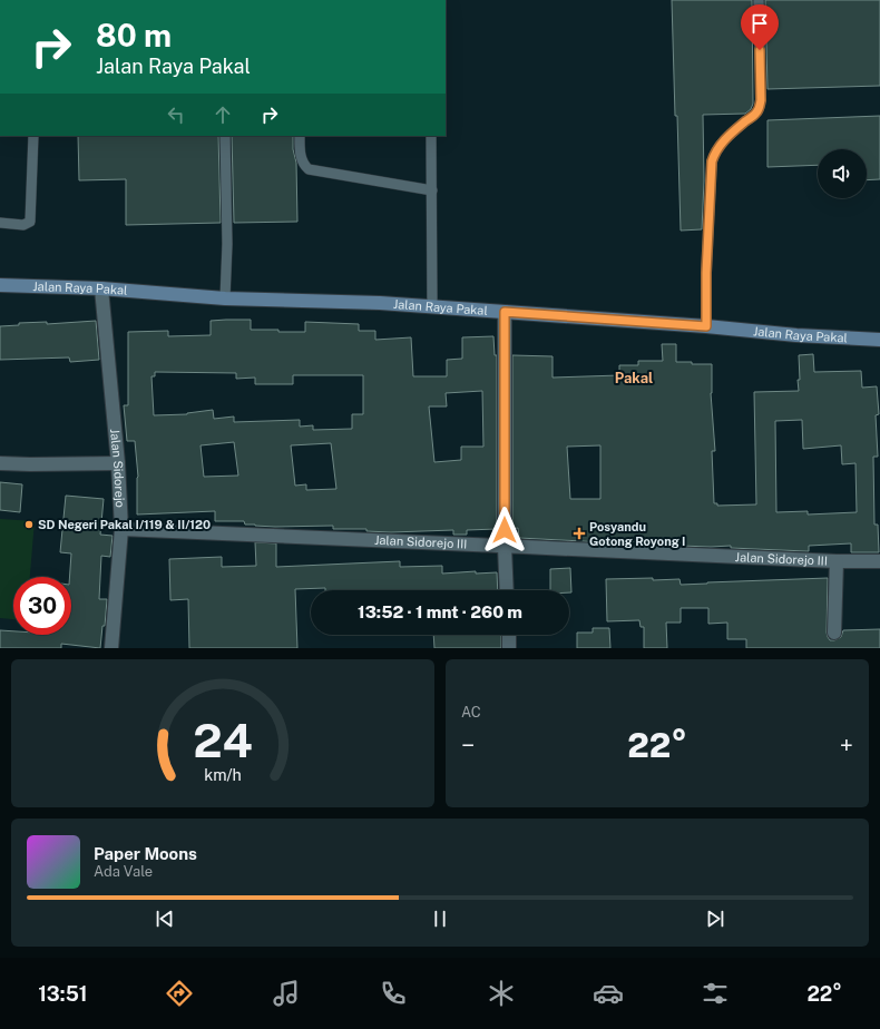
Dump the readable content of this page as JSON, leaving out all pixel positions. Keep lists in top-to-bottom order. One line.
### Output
{"streets":{"main road":["Jalan Raya Pakal"],"street":["Jalan Sidorejo","Jalan Sidorejo III"]},"crossings":[["Jalan Raya Pakal","Jalan Sidorejo"],["Jalan Sidorejo","Jalan Sidorejo III"]],"districts":["Pakal"],"places":{"other":["SD Negeri Pakal I/119 & II/120"],"health":["Posyandu Gotong Royong I"]},"page":{"turn":["80 m","Jalan Raya Pakal"],"limit":"30","trip":"13:52 · 1 mnt · 260 m","tile":"AC","heat":["−","22°","+"],"song":["Paper Moons","Ada Vale"],"tabs":["13:51","22°"],"gauge":["24","km/h"]}}
